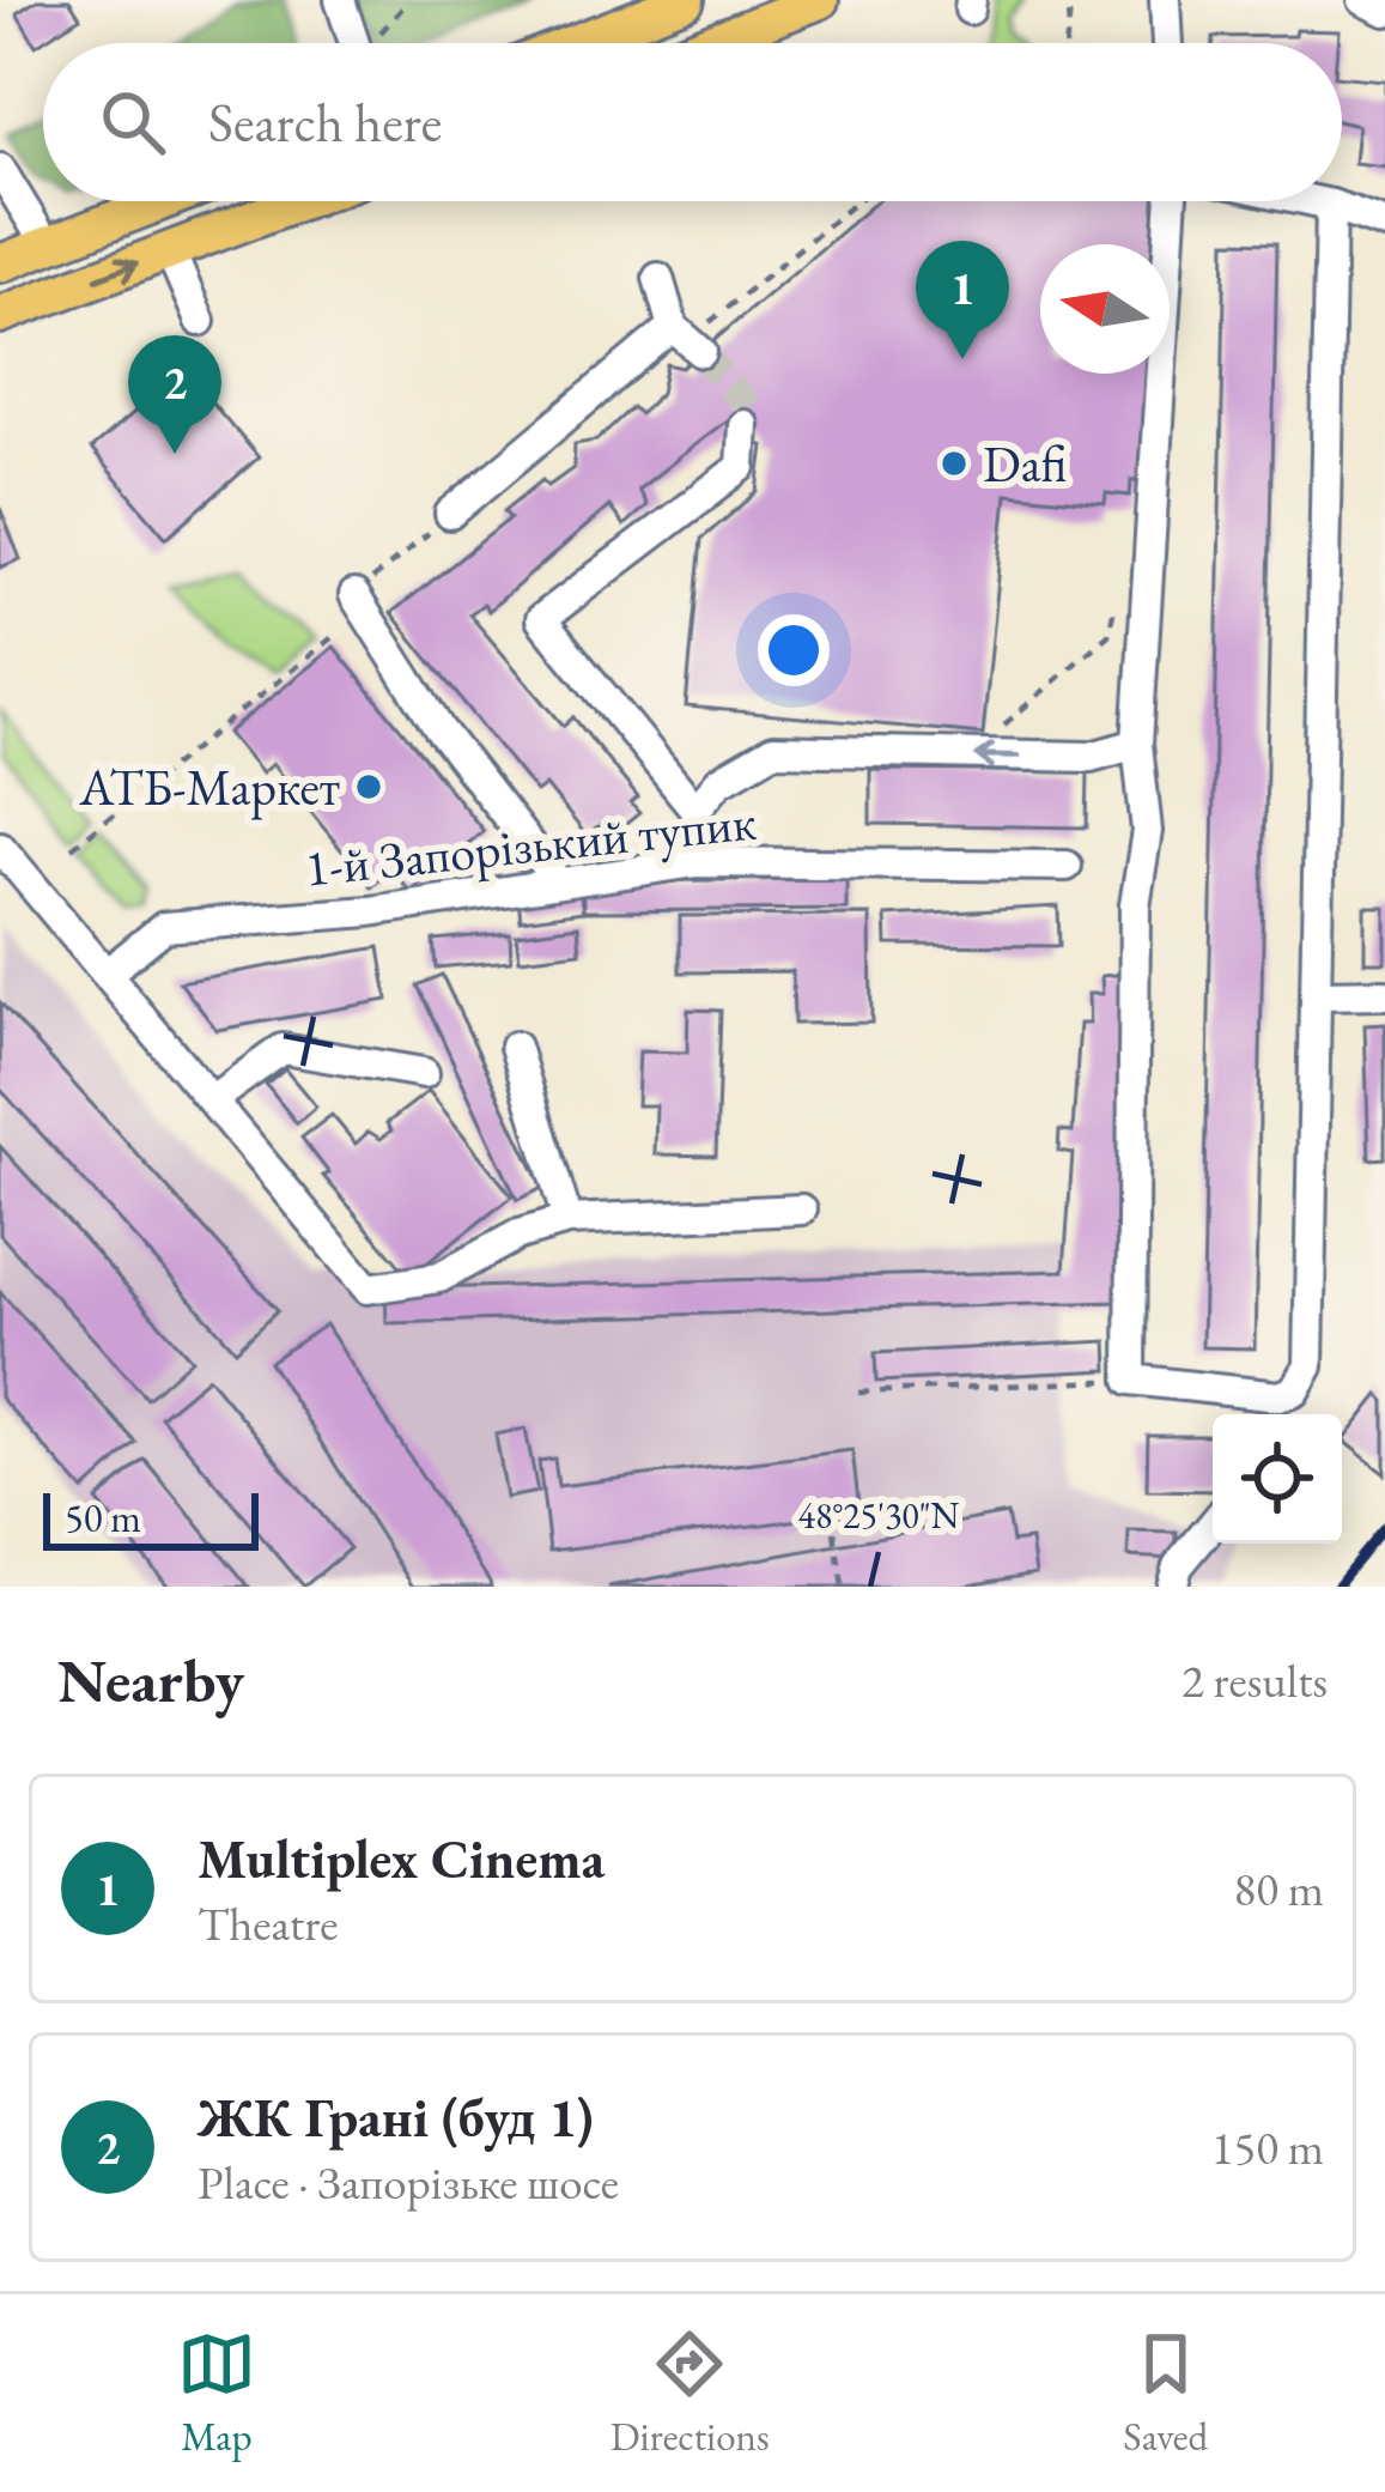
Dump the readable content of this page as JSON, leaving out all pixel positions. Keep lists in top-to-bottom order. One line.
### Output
{"streets":{"street":["1-й Запорізький тупик"]},"places":["Dafi","АТБ-Маркет"],"scale_bar":"50 m","north":"left","page":{"search":"Search here","pins":["1","2"],"scale":"50 m","heading":["Nearby","2 results"],"list":[{"mark":"1","name":"Multiplex Cinema","note":"Theatre","value":"80 m"},{"mark":"2","name":"ЖК Грані (буд 1)","note":"Place · Запорізьке шосе","value":"150 m"}],"nav":["Map","Directions","Saved"]},"coordinates":["48°25'30\"N"]}
